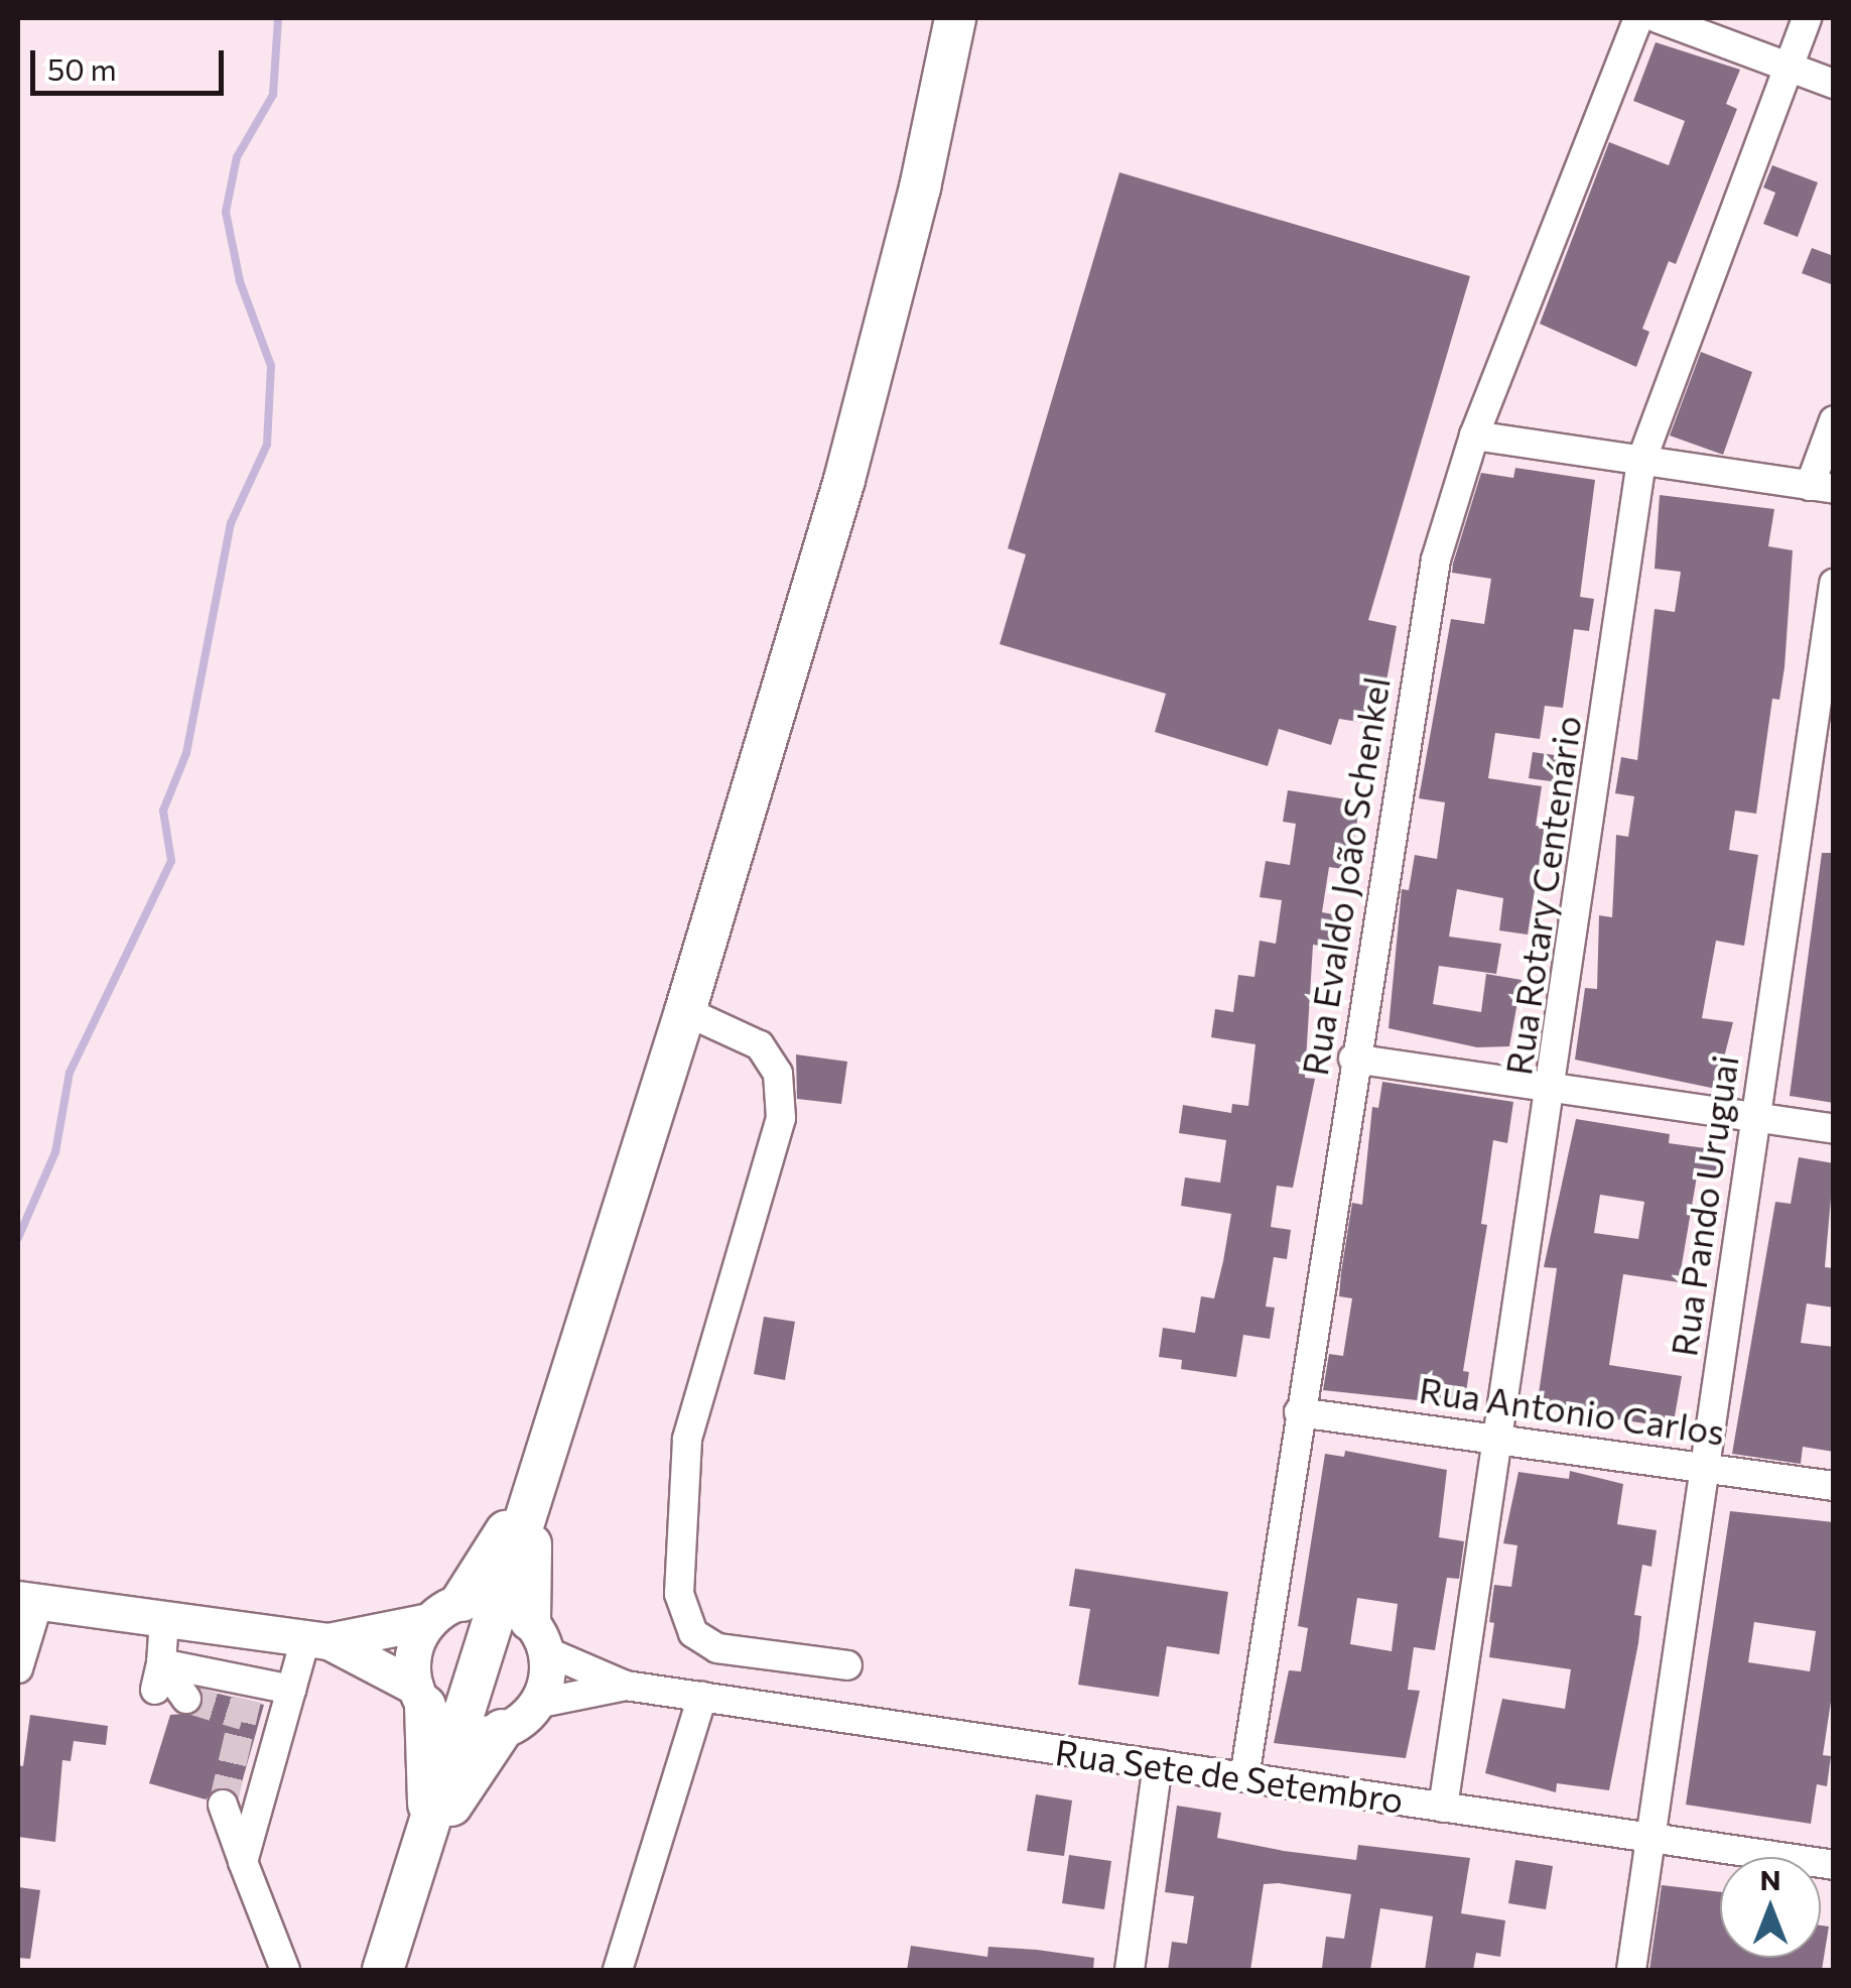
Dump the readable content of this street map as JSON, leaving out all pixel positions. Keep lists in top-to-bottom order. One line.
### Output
{"streets":{"street":["Rua Evaldo João Schenkel","Rua Rotary Centenário","Rua Pando Uruguai","Rua Antonio Carlos","Rua Sete de Setembro"]},"crossings":[["Rua Evaldo João Schenkel","Rua Antonio Carlos"],["Rua Evaldo João Schenkel","Rua Sete de Setembro"],["Rua Rotary Centenário","Rua Antonio Carlos"],["Rua Rotary Centenário","Rua Sete de Setembro"],["Rua Pando Uruguai","Rua Antonio Carlos"],["Rua Pando Uruguai","Rua Sete de Setembro"]],"scale_bar":"50 m","north":"top"}
